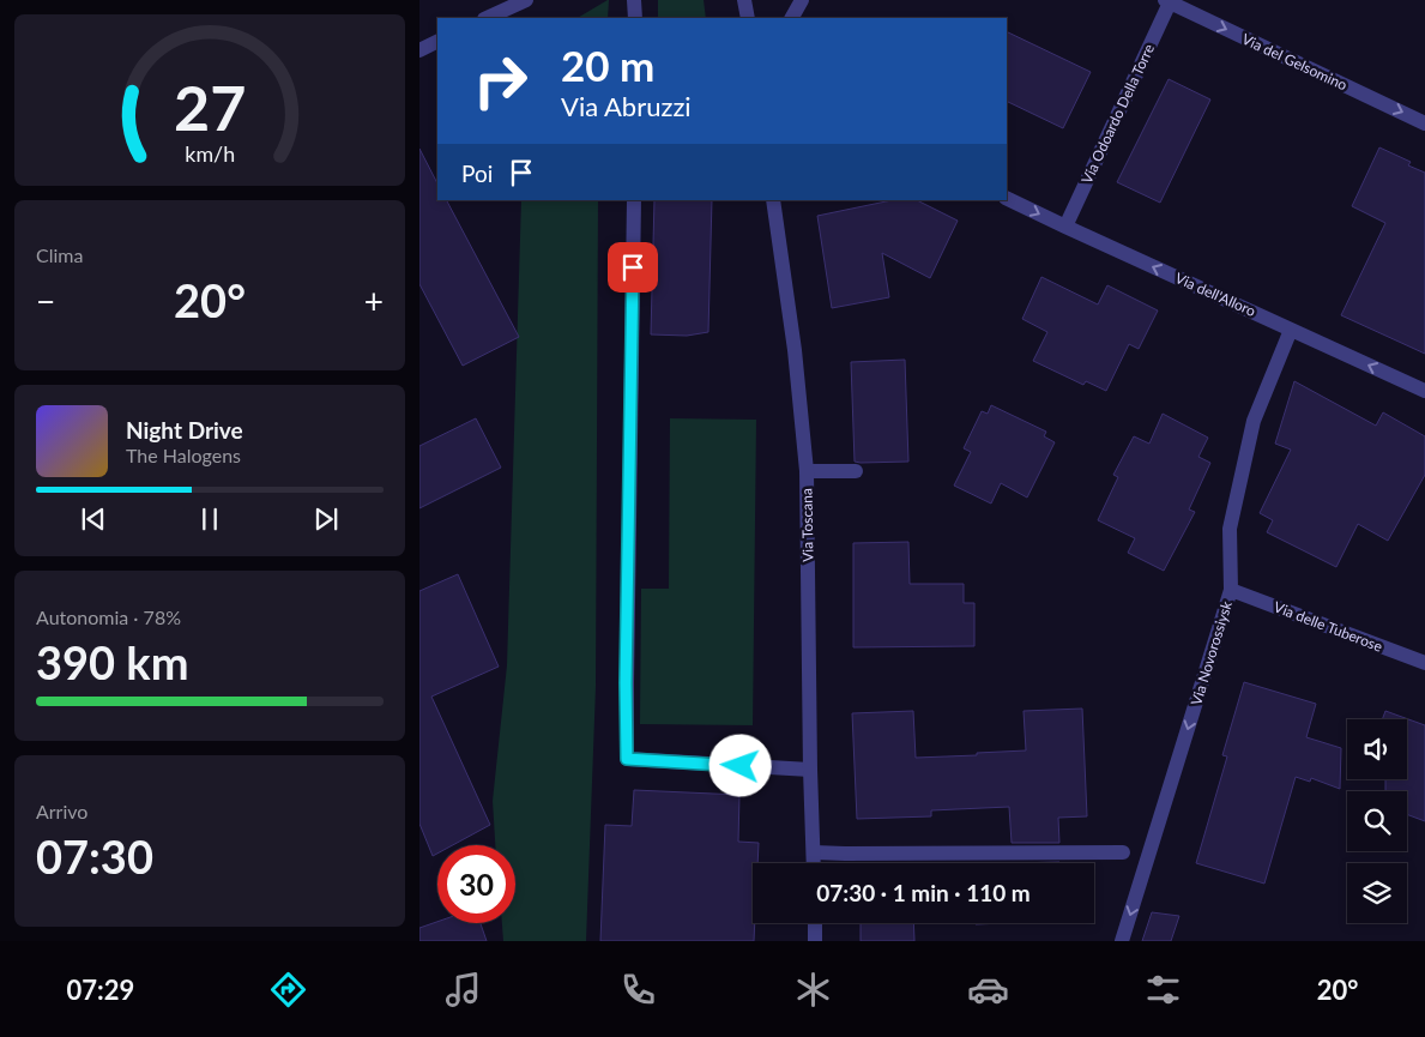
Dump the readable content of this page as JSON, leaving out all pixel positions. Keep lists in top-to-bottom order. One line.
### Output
{"streets":{"street":["Via del Gelsomino","Via Odoardo Della Torre","Via dell'Alloro","Via Toscana","Via delle Tuberose","Via Novorossiysk"]},"crossings":[["Via del Gelsomino","Via Odoardo Della Torre"],["Via Odoardo Della Torre","Via dell'Alloro"],["Via dell'Alloro","Via Novorossiysk"],["Via delle Tuberose","Via Novorossiysk"]],"one_way":["Via del Gelsomino","Via Novorossiysk"],"page":{"turn":["20 m","Via Abruzzi"],"then":"Poi","tile":["Clima",["Autonomia · 78%","390 km"],["Arrivo","07:30"]],"heat":["−","20°","+"],"song":["Night Drive","The Halogens"],"limit":"30","trip":"07:30 · 1 min · 110 m","tabs":["07:29","20°"],"gauge":["27","km/h"]}}
